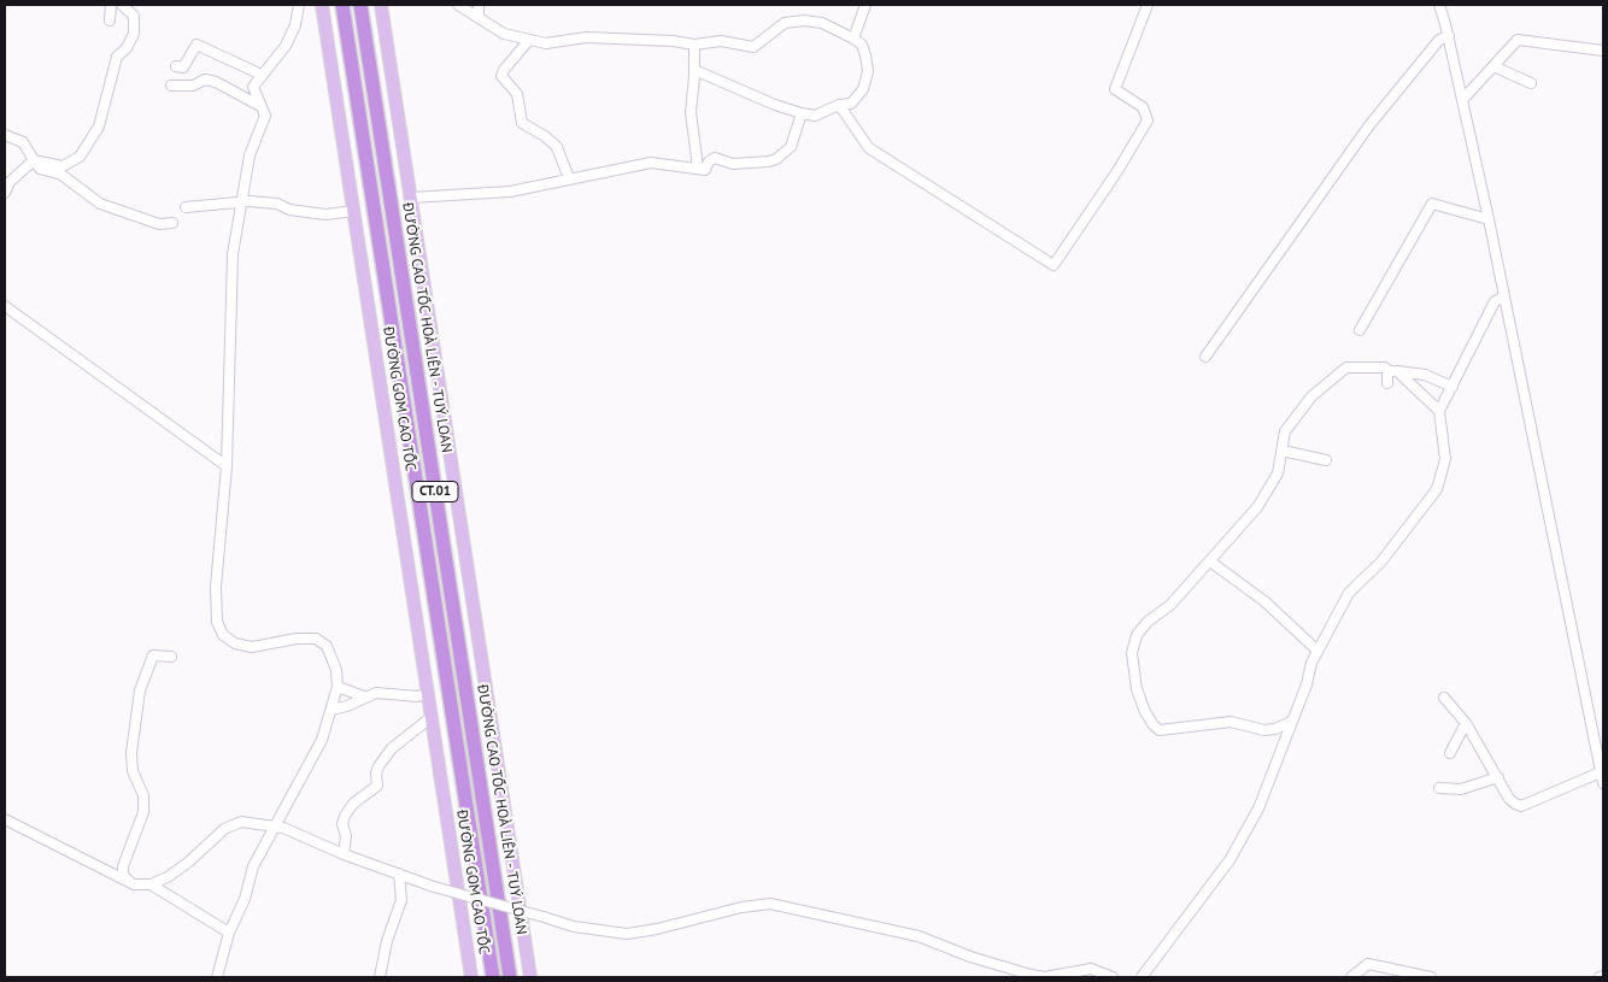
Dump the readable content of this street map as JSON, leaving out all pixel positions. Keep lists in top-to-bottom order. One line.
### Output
{"streets":{"highway":["ĐƯỜNG CAO TỐC HOÀ LIÊN - TUÝ LOAN","CT.01"],"main road":["ĐƯỜNG GOM CAO TỐC"]}}
